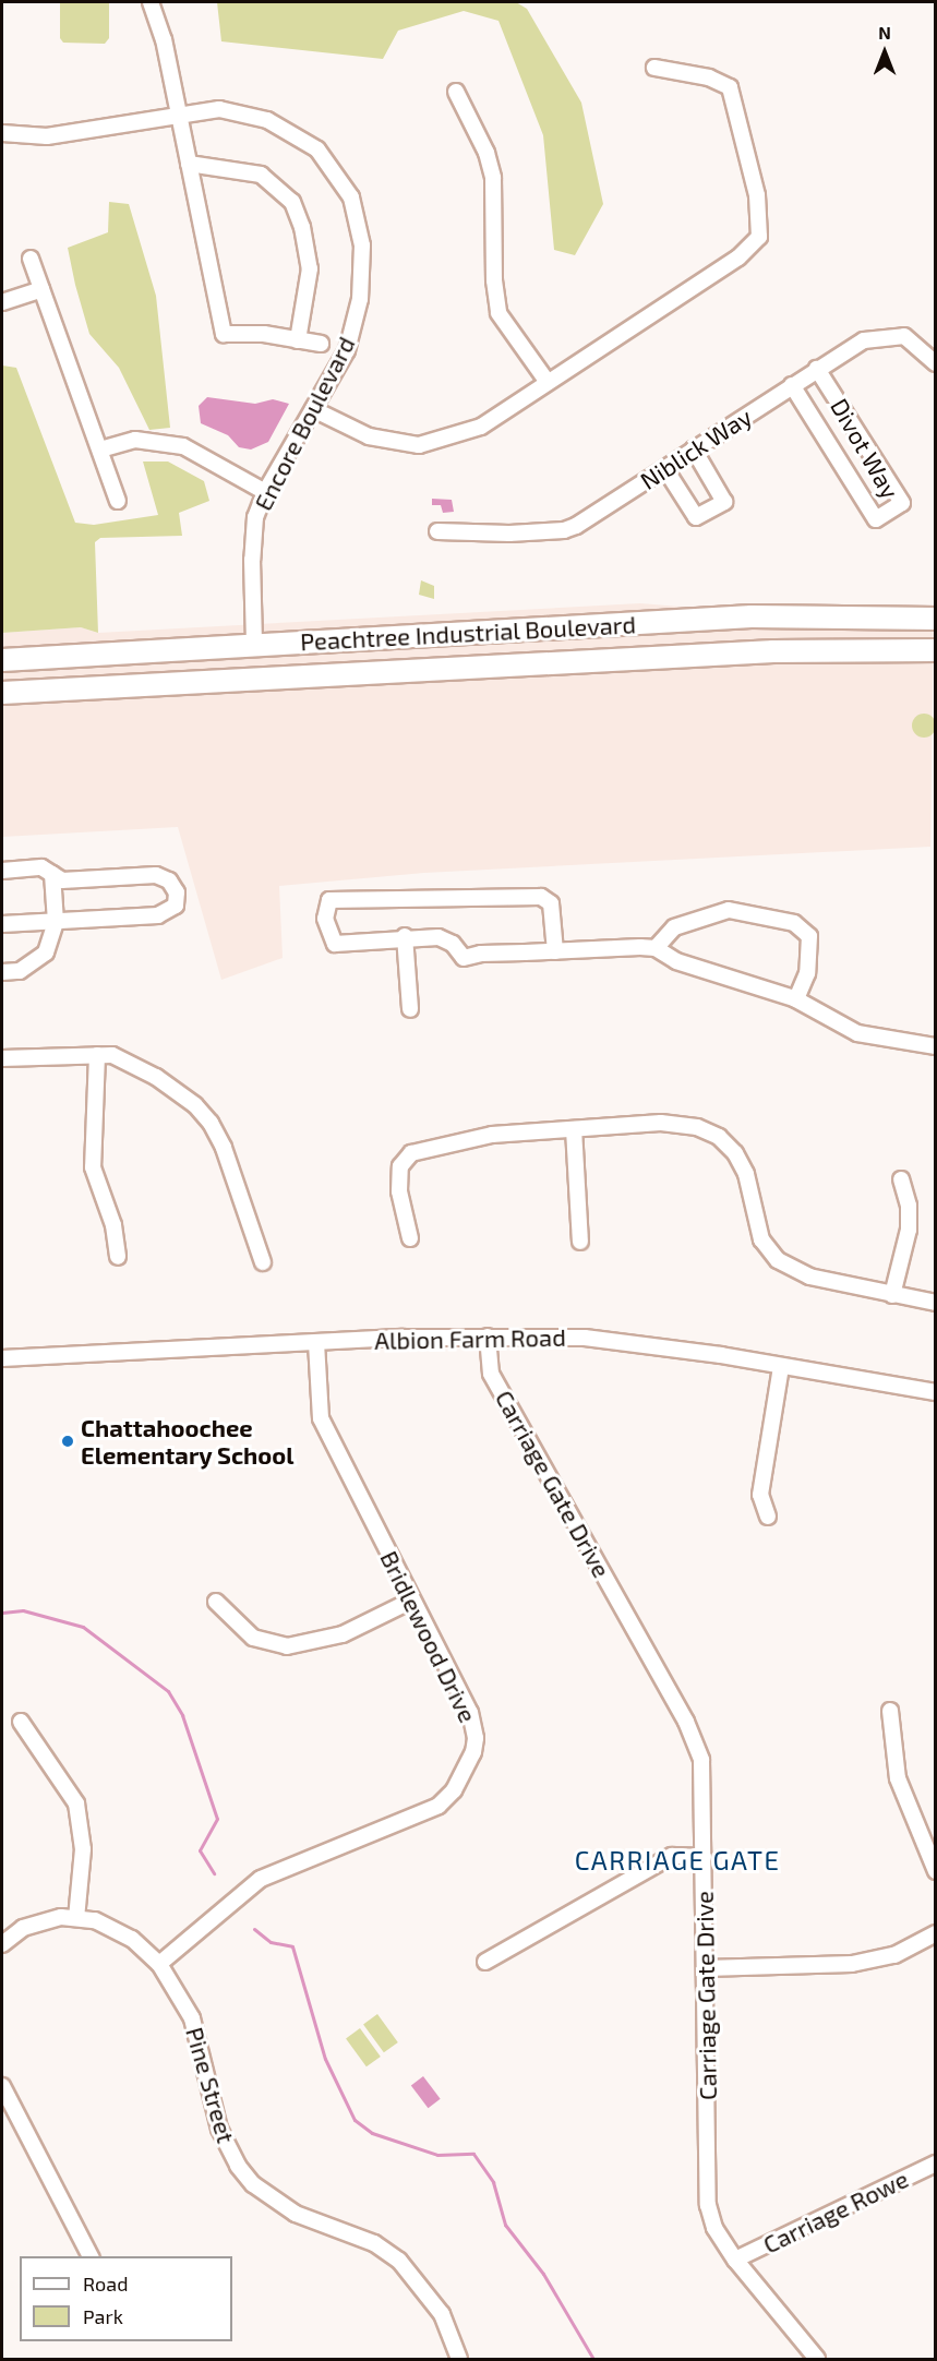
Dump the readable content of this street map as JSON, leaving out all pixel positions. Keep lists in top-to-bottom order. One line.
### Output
{"streets":{"highway":["Peachtree Industrial Boulevard"],"street":["Encore Boulevard","Niblick Way","Divot Way","Albion Farm Road","Carriage Gate Drive","Bridlewood Drive","Pine Street","Carriage Rowe"]},"crossings":[["Encore Boulevard","Peachtree Industrial Boulevard"],["Niblick Way","Divot Way"],["Albion Farm Road","Carriage Gate Drive"],["Albion Farm Road","Bridlewood Drive"],["Carriage Gate Drive","Carriage Rowe"],["Bridlewood Drive","Pine Street"]],"districts":["CARRIAGE GATE"],"places":["Chattahoochee Elementary School"],"legend":["Road","Park"],"north":"top"}
